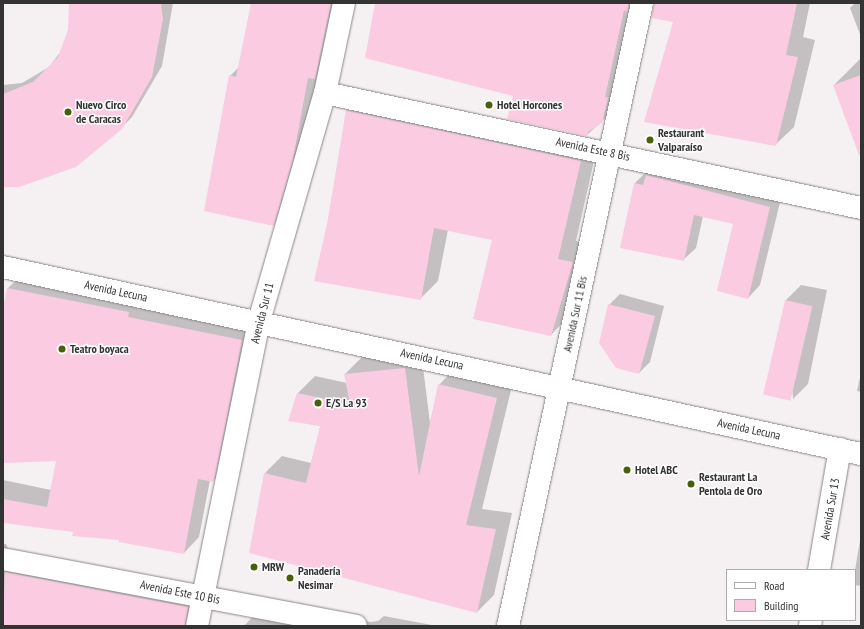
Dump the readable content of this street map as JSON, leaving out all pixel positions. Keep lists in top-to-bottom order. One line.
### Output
{"streets":{"street":["Avenida Este 8 Bis","Avenida Lecuna","Avenida Sur 11","Avenida Sur 11 Bis","Avenida Sur 13","Avenida Este 10 Bis"]},"crossings":[["Avenida Este 8 Bis","Avenida Sur 11"],["Avenida Este 8 Bis","Avenida Sur 11 Bis"],["Avenida Lecuna","Avenida Sur 11"],["Avenida Lecuna","Avenida Sur 11 Bis"],["Avenida Lecuna","Avenida Sur 13"],["Avenida Sur 11","Avenida Este 10 Bis"]],"places":["Hotel Horcones","Nuevo Circo de Caracas","Restaurant Valparaíso","Teatro boyaca","E/S La 93","Hotel ABC","Restaurant La Pentola de Oro","MRW","Panadería Nesimar"],"legend":["Road","Building"]}
